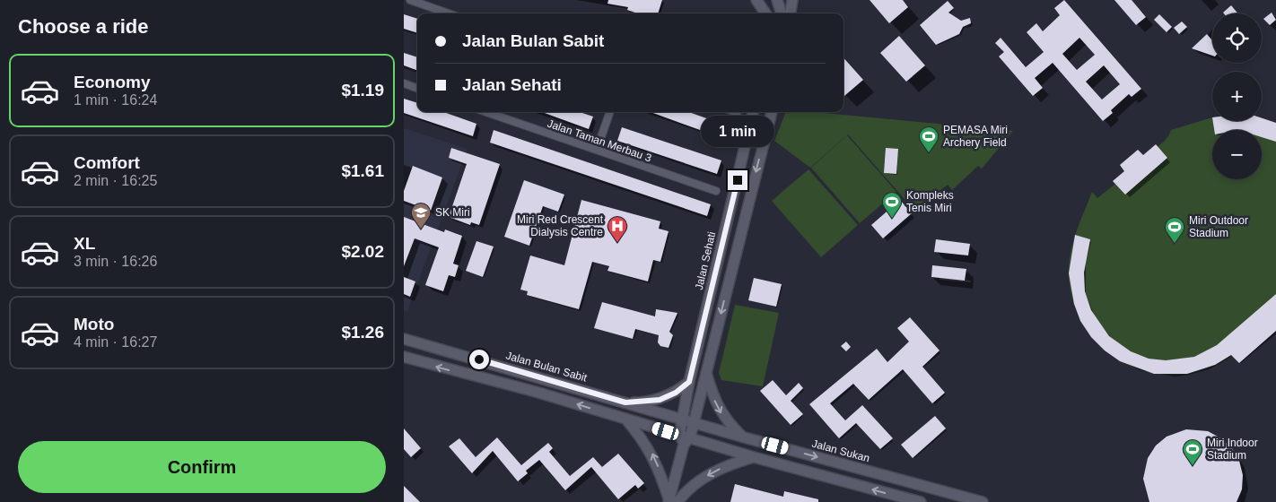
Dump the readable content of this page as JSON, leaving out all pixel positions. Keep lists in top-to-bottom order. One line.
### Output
{"streets":{"main road":["Jalan Sehati","Jalan Bulan Sabit","Jalan Sukan"],"street":["Jalan Taman Merbau 3"]},"crossings":[["Jalan Sehati","Jalan Bulan Sabit"],["Jalan Bulan Sabit","Jalan Sukan"]],"places":{"sports":["PEMASA Miri Archery Field","Kompleks Tenis Miri","Miri Outdoor Stadium","Miri Indoor Stadium"],"school or university":["SK Miri"],"hospital":["Miri Red Crescent Dialysis Centre"]},"page":{"heading":"Choose a ride","map_buttons":["+","−"],"banner":["Jalan Bulan Sabit","Jalan Sehati"],"list":[{"name":"Economy","note":"1 min · 16:24","value":"$1.19"},{"name":"Comfort","note":"2 min · 16:25","value":"$1.61"},{"name":"XL","note":"3 min · 16:26","value":"$2.02"},{"name":"Moto","note":"4 min · 16:27","value":"$1.26"}],"bubble":"1 min","buttons":"Confirm"}}
